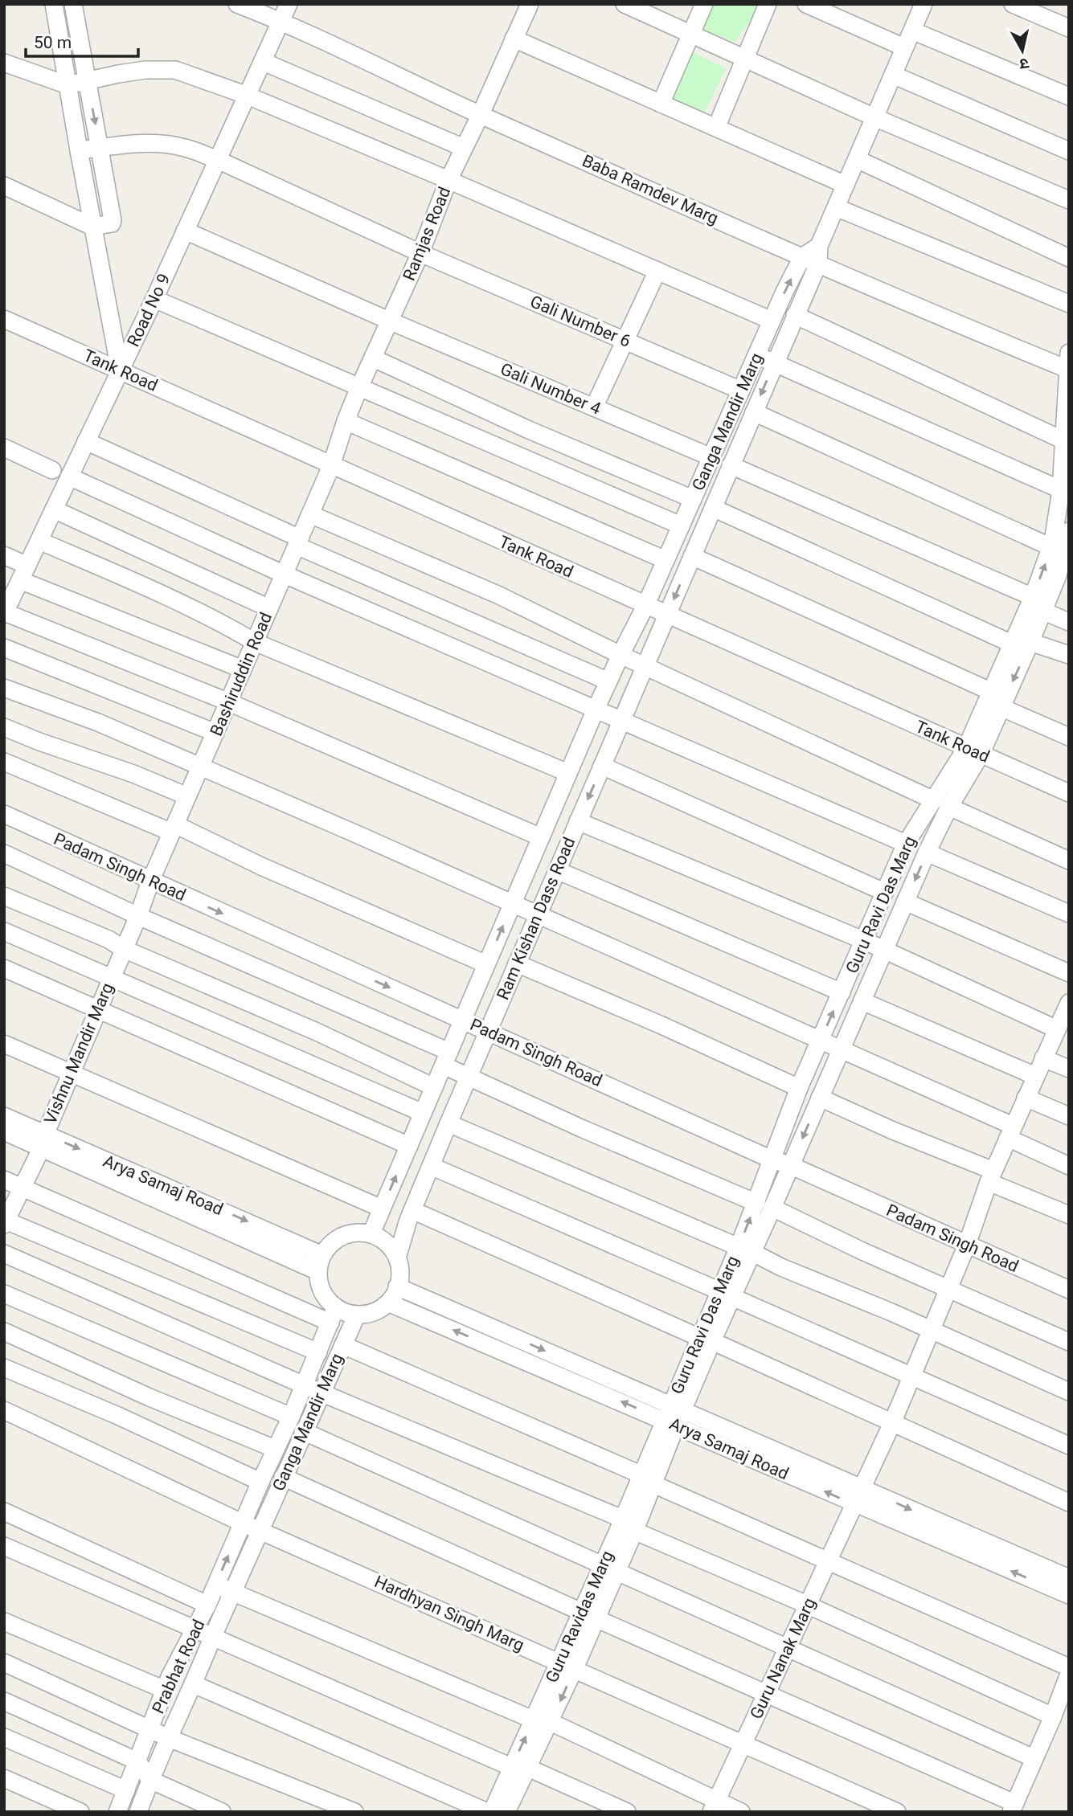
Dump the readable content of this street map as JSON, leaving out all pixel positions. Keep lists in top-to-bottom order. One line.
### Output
{"streets":{"street":["Baba Ramdev Marg","Ramjas Road","Road No 9","Gali Number 6","Tank Road","Gali Number 4","Ganga Mandir Marg","Bashiruddin Road","Padam Singh Road","Guru Ravi Das Marg","Ram Kishan Dass Road","Vishnu Mandir Marg","Arya Samaj Road","Hardhyan Singh Marg","Guru Ravidas Marg","Guru Nanak Marg","Prabhat Road"]},"crossings":[["Baba Ramdev Marg","Ramjas Road"],["Baba Ramdev Marg","Road No 9"],["Baba Ramdev Marg","Ganga Mandir Marg"],["Baba Ramdev Marg","Guru Ravi Das Marg"],["Ramjas Road","Gali Number 6"],["Ramjas Road","Tank Road"],["Ramjas Road","Gali Number 4"],["Ramjas Road","Bashiruddin Road"],["Road No 9","Gali Number 6"],["Road No 9","Tank Road"],["Road No 9","Gali Number 4"],["Gali Number 6","Ganga Mandir Marg"],["Tank Road","Ganga Mandir Marg"],["Tank Road","Bashiruddin Road"],["Tank Road","Guru Ravi Das Marg"],["Tank Road","Ram Kishan Dass Road"],["Gali Number 4","Ganga Mandir Marg"],["Ganga Mandir Marg","Ram Kishan Dass Road"],["Ganga Mandir Marg","Arya Samaj Road"],["Ganga Mandir Marg","Hardhyan Singh Marg"],["Ganga Mandir Marg","Prabhat Road"],["Bashiruddin Road","Padam Singh Road"],["Bashiruddin Road","Vishnu Mandir Marg"],["Padam Singh Road","Guru Ravi Das Marg"],["Padam Singh Road","Ram Kishan Dass Road"],["Padam Singh Road","Vishnu Mandir Marg"],["Padam Singh Road","Guru Nanak Marg"],["Guru Ravi Das Marg","Arya Samaj Road"],["Guru Ravi Das Marg","Guru Ravidas Marg"],["Ram Kishan Dass Road","Arya Samaj Road"],["Vishnu Mandir Marg","Arya Samaj Road"],["Arya Samaj Road","Guru Ravidas Marg"],["Arya Samaj Road","Guru Nanak Marg"],["Hardhyan Singh Marg","Guru Ravidas Marg"],["Hardhyan Singh Marg","Guru Nanak Marg"],["Hardhyan Singh Marg","Prabhat Road"]],"scale_bar":"50 m","north":"bottom"}
